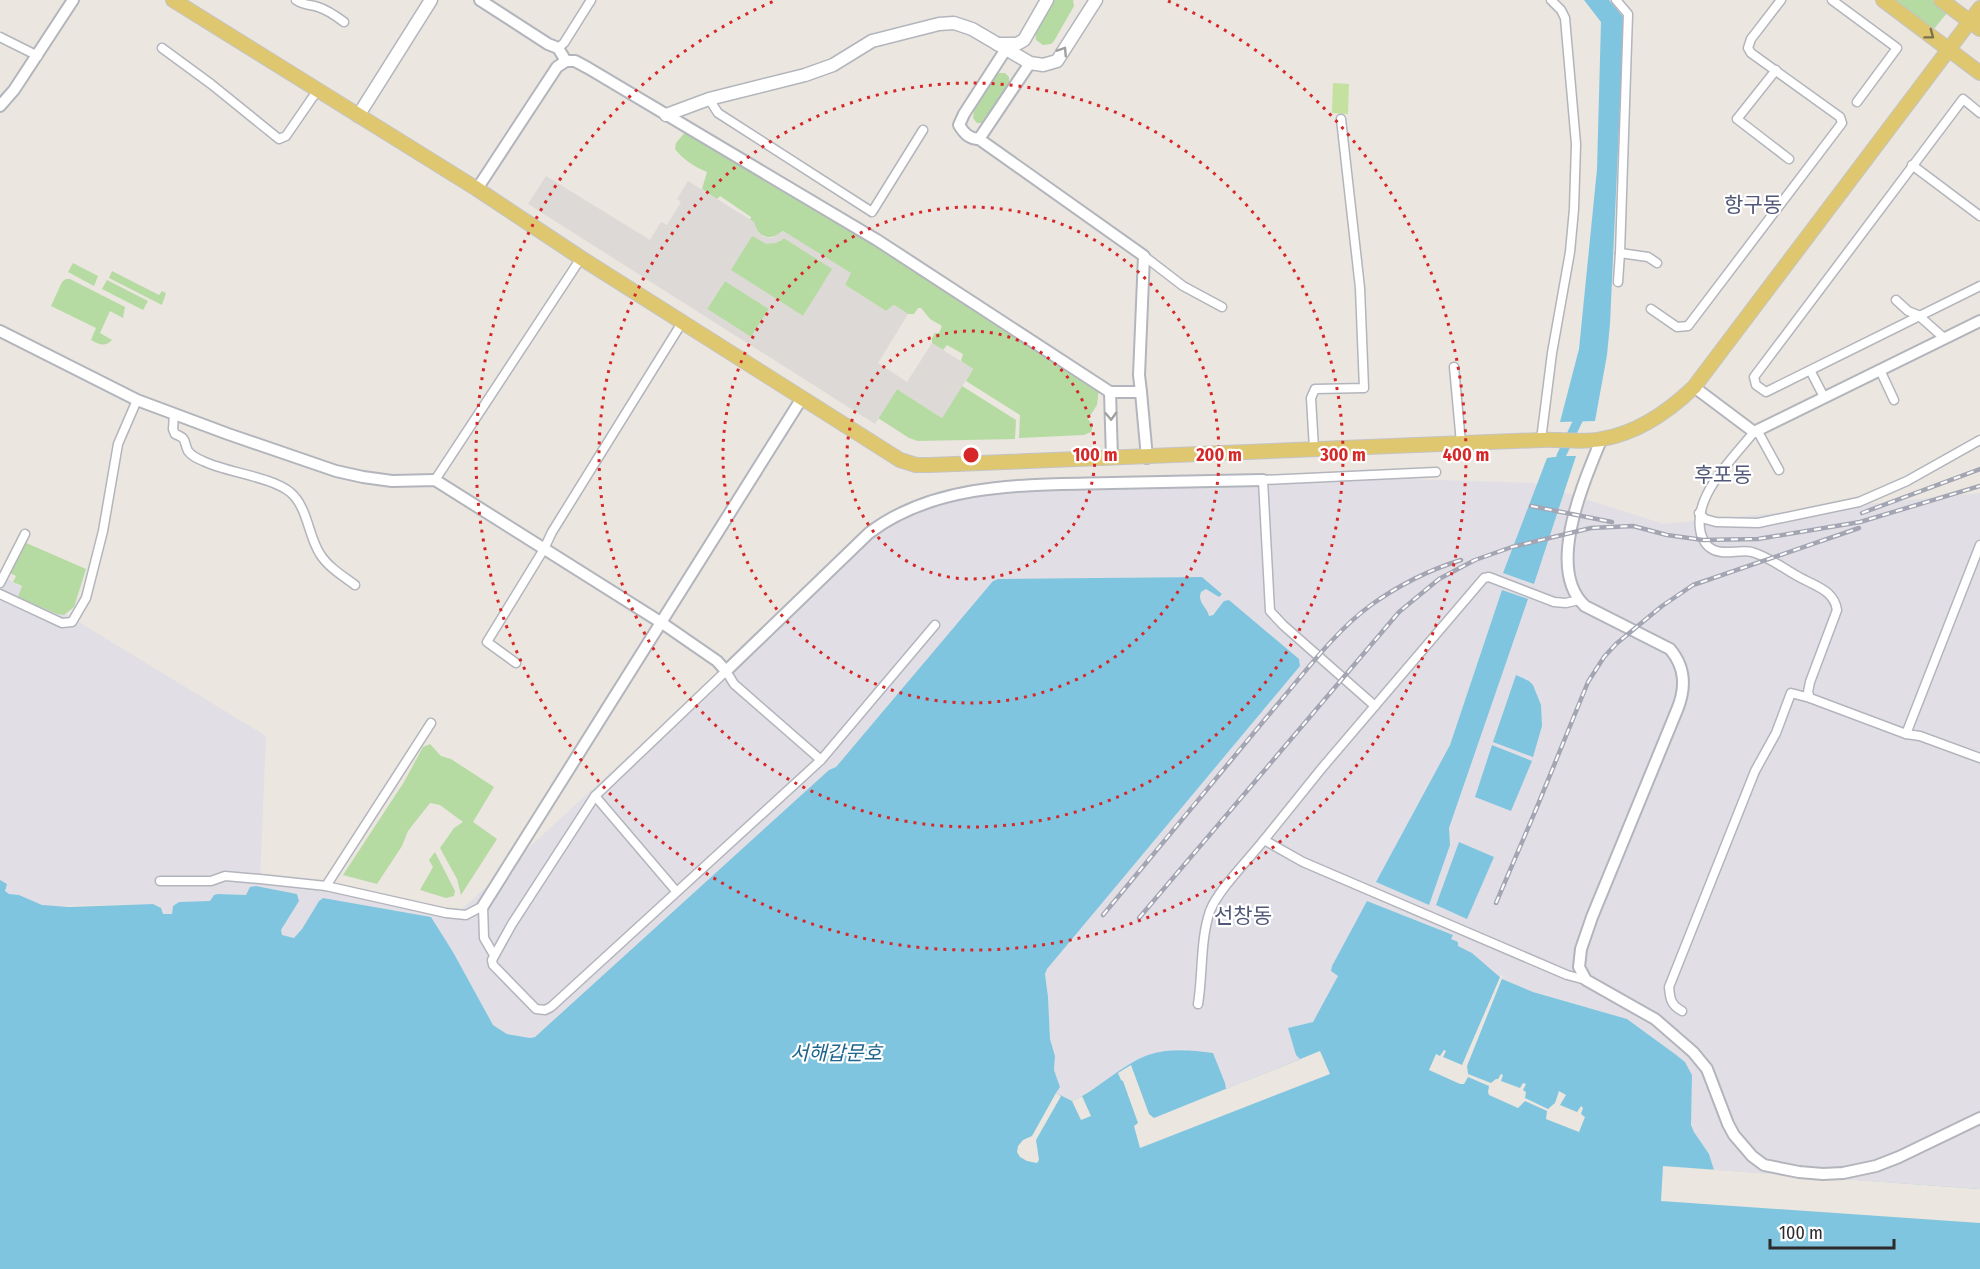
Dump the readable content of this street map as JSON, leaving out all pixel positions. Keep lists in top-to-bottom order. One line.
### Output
{"districts":["항구동","후포동","선창동"],"water":["서해갑문호"],"scale_bar":"100 m","rings":["100 m","200 m","300 m","400 m"]}
